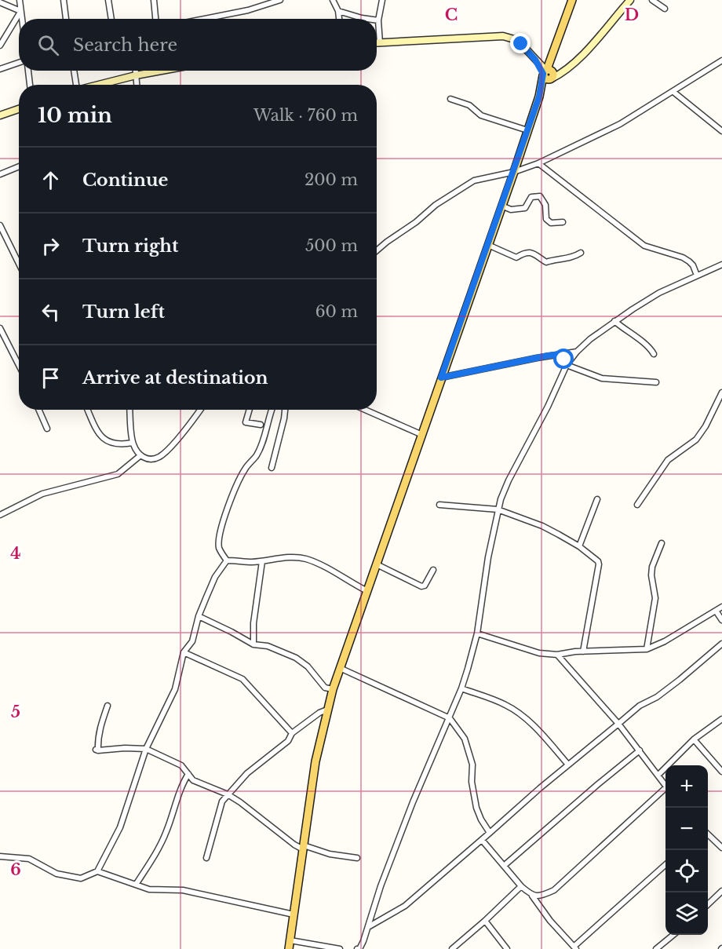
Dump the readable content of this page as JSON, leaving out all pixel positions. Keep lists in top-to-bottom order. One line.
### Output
{"page":{"search":"Search here","heading":["10 min","Walk · 760 m"],"list":[["Continue","200 m"],["Turn right","500 m"],["Turn left","60 m"],"Arrive at destination"],"map_buttons":["+","−"]},"grid":{"columns":["C","D"],"rows":["4","5","6"]}}
